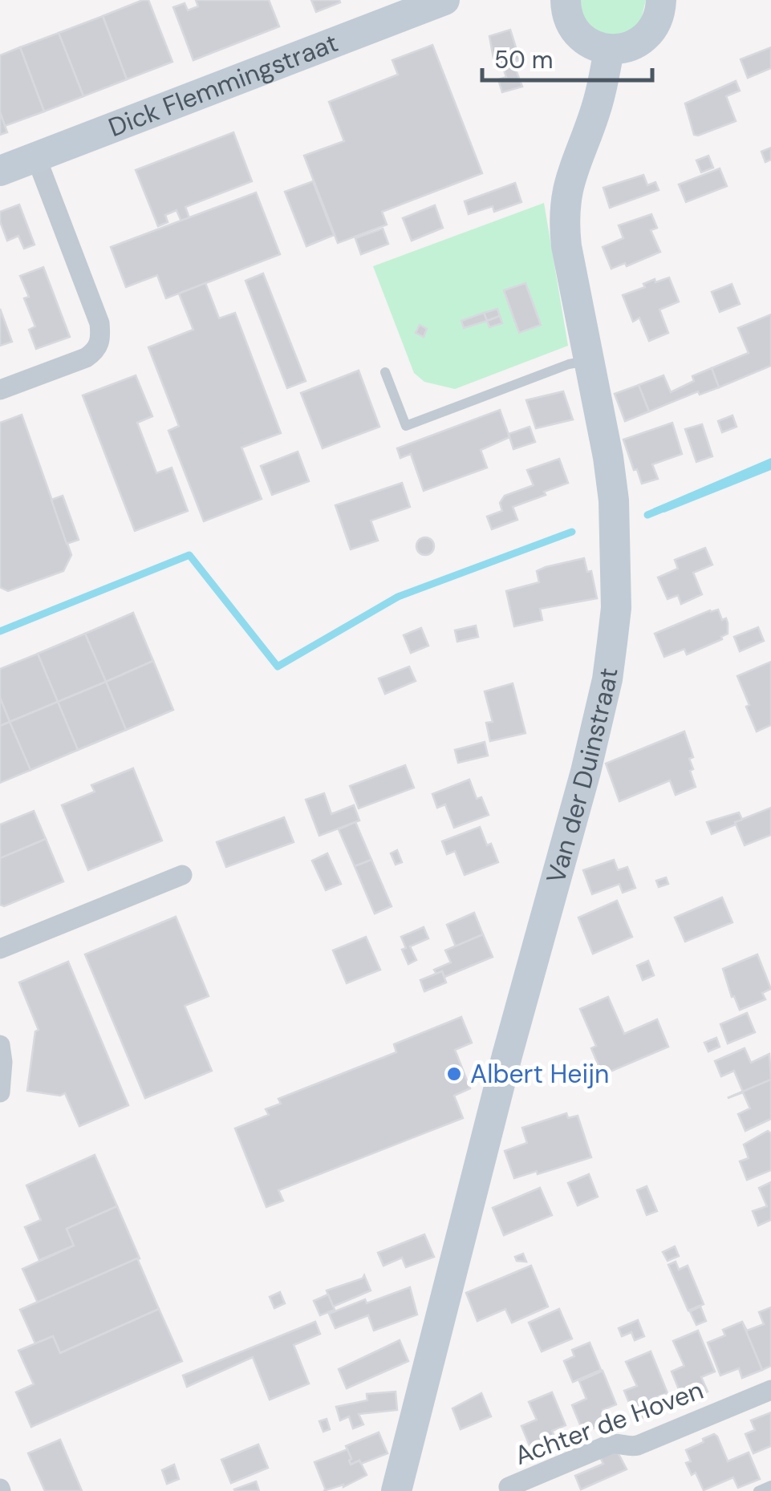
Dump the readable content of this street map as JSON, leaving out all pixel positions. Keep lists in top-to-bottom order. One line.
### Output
{"streets":{"street":["Dick Flemmingstraat","Van der Duinstraat","Achter de Hoven"]},"places":["Albert Heijn"],"scale_bar":"50 m"}
